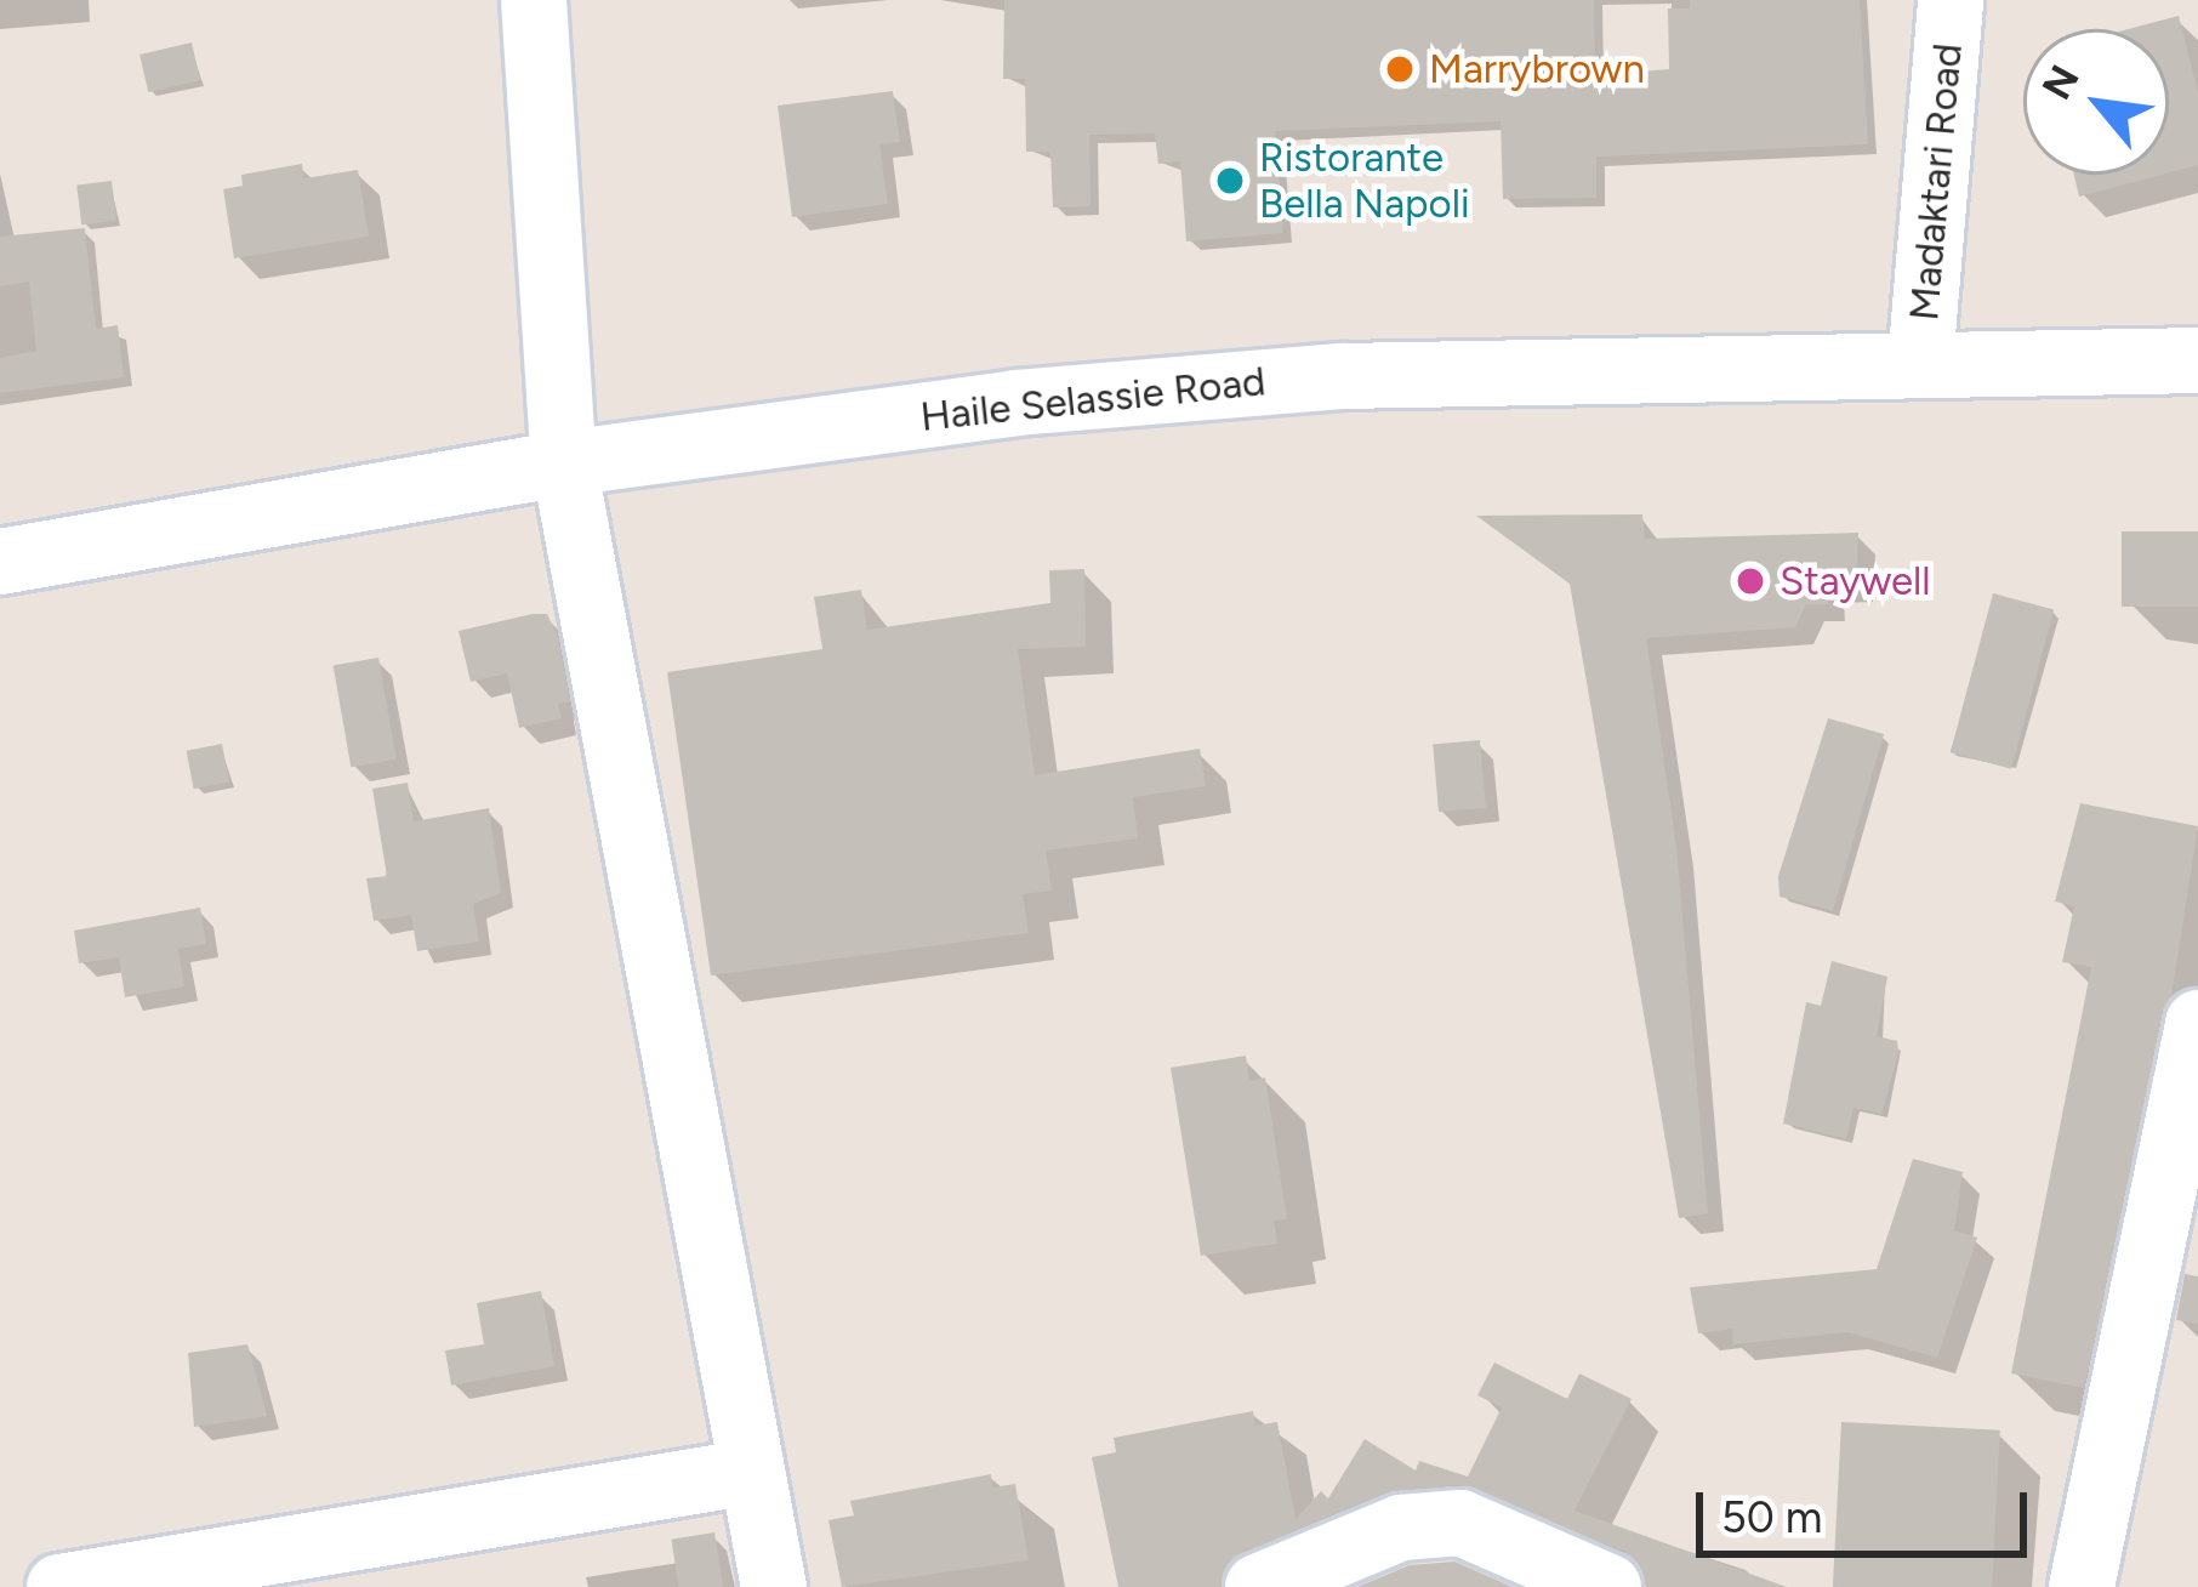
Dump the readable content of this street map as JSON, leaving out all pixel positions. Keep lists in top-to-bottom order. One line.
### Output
{"streets":{"street":["Madaktari Road","Haile Selassie Road"]},"crossings":[["Madaktari Road","Haile Selassie Road"]],"places":["Marrybrown","Ristorante Bella Napoli","Staywell"],"scale_bar":"50 m","north":"top left"}
